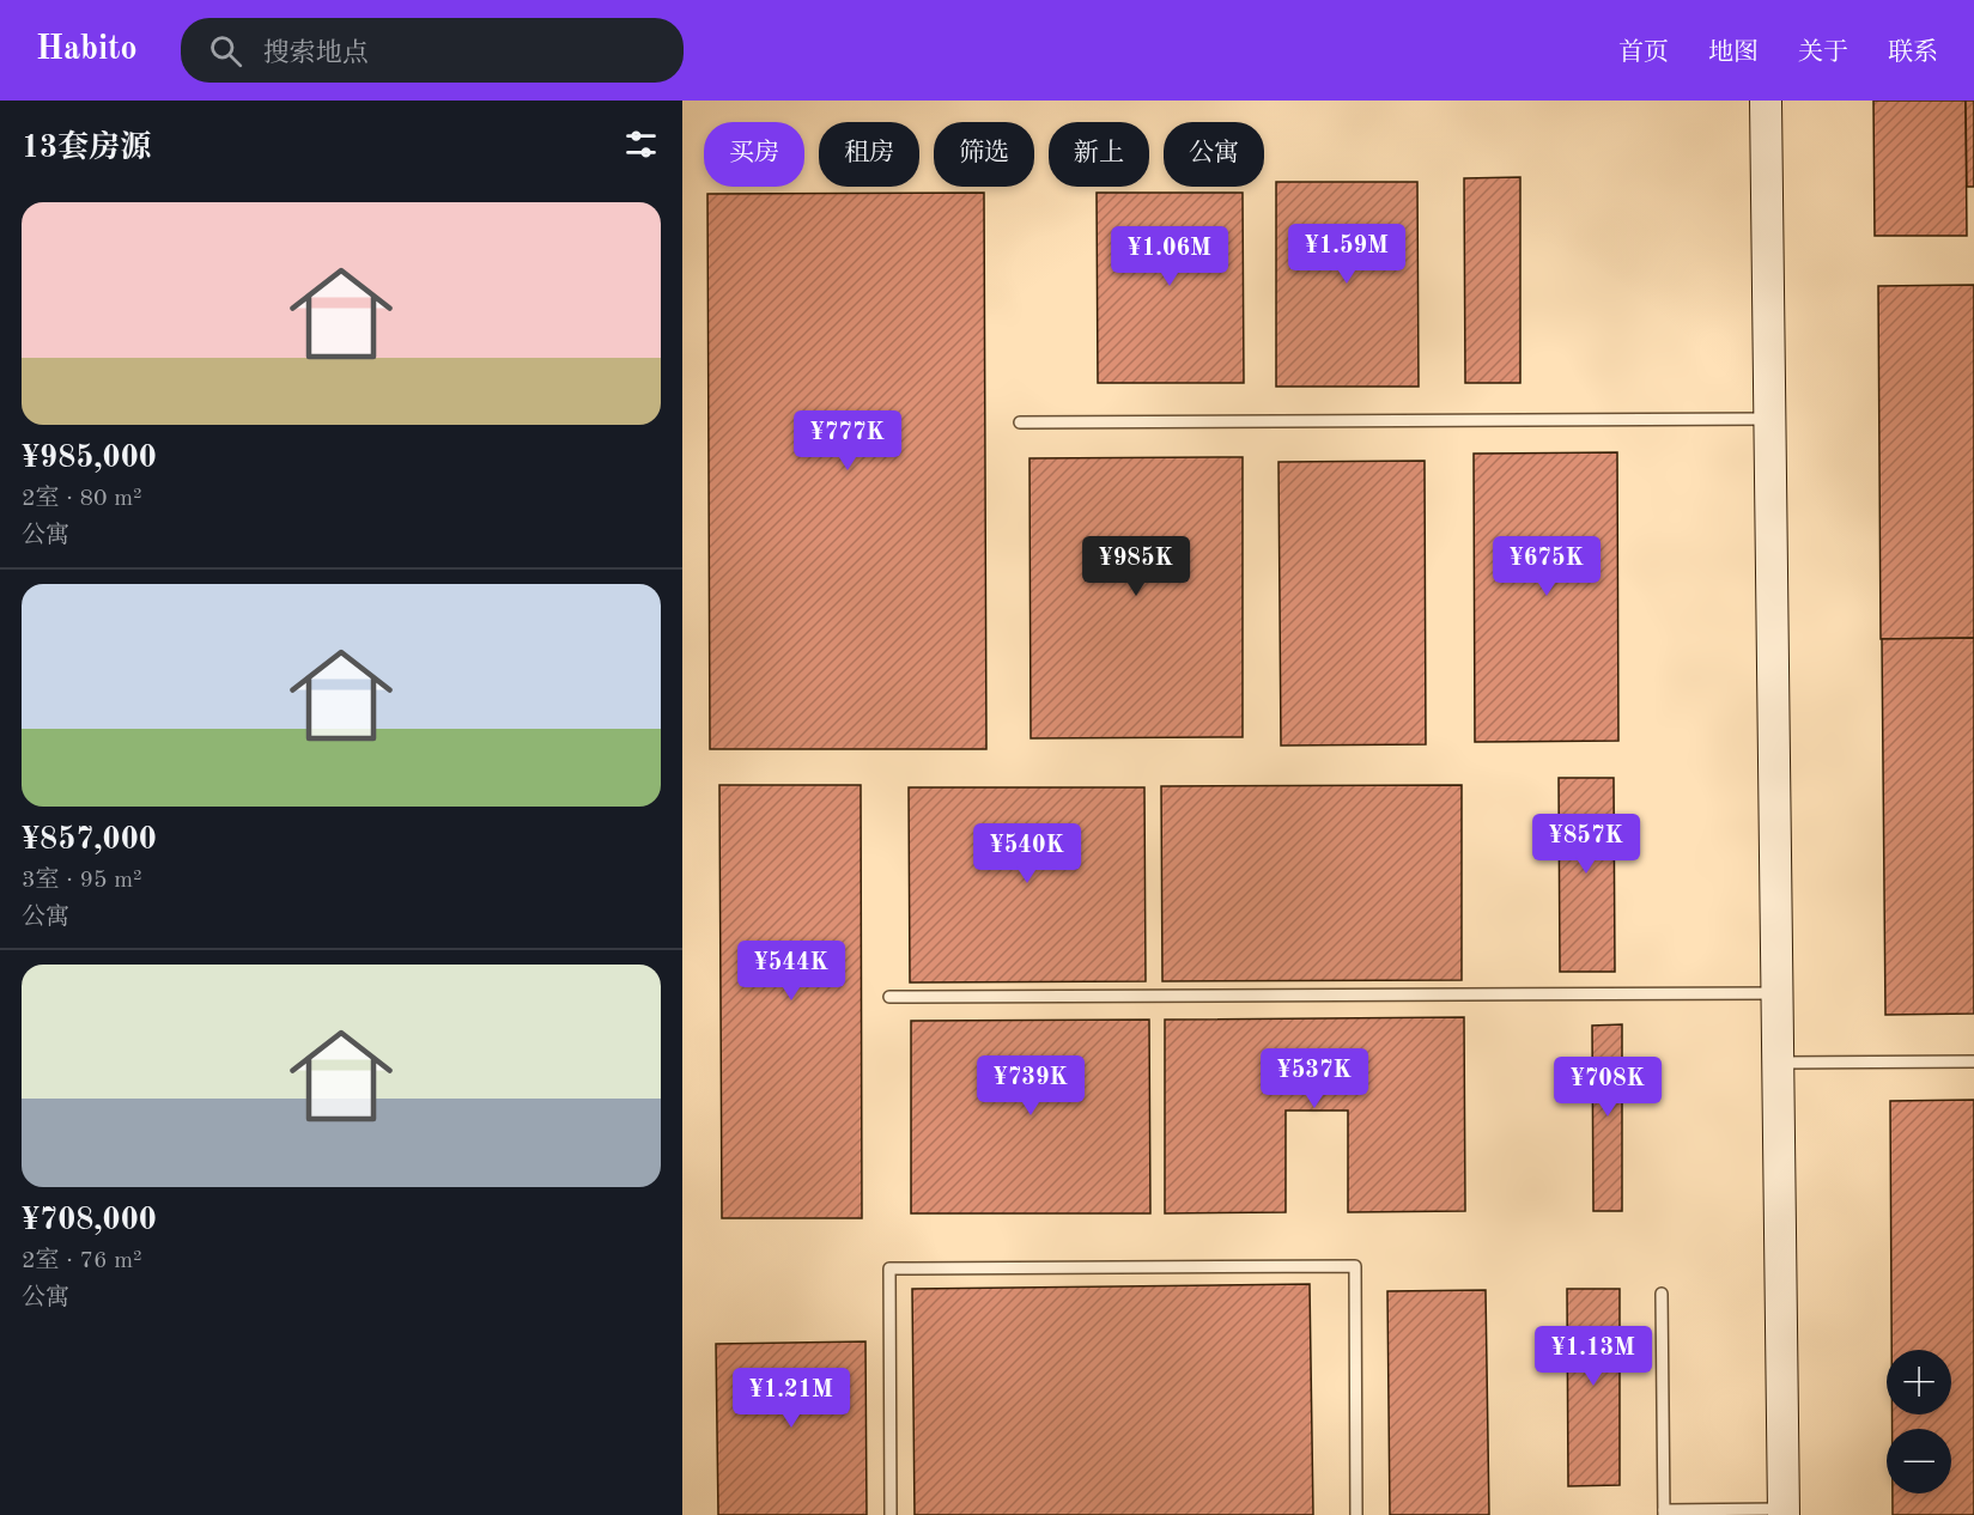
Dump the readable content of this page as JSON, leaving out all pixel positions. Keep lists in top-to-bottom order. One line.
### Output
{"page":{"header":"Habito","search":"搜索地点","nav":["首页","地图","关于","联系"],"heading":"13套房源","chip":["买房","租房","筛选","新上","公寓"],"list":[{"name":"¥985,000","note":"2室 · 80 m² · 公寓"},{"name":"¥857,000","note":"3室 · 95 m² · 公寓"},{"name":"¥708,000","note":"2室 · 76 m² · 公寓"}],"price":["¥1.59M","¥1.06M","¥777K","¥985K","¥675K","¥857K","¥540K","¥544K","¥537K","¥739K","¥708K","¥1.13M","¥1.21M"],"map_buttons":["+","−"]}}
